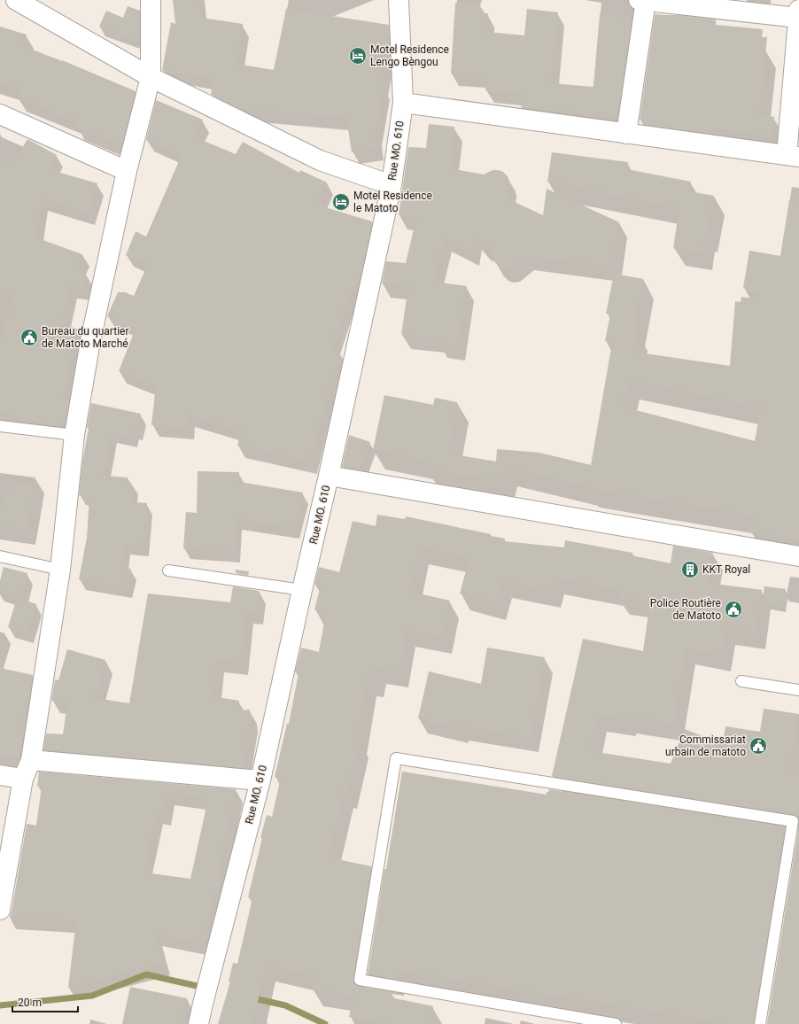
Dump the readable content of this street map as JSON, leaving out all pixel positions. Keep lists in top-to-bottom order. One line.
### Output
{"streets":{"street":["Rue MO. 610"]},"places":{"hotel":["Motel Residence Lengo Bèngou","Motel Residence le Matoto"],"public building":["Bureau du quartier de Matoto Marché","Police Routière de Matoto","Commissariat urbain de matoto"],"building":["KKT Royal"]},"scale_bar":"20 m"}
